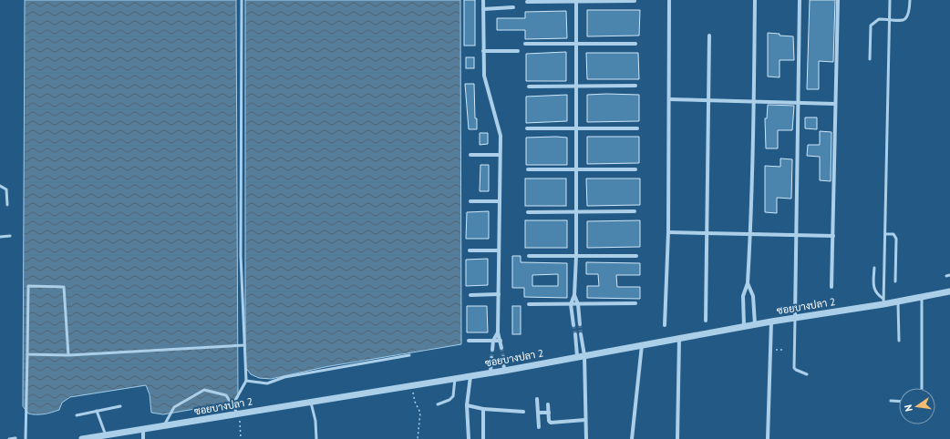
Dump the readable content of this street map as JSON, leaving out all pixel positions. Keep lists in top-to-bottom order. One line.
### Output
{"streets":{"street":["ซอยบางปลา 2"]},"north":"left"}
